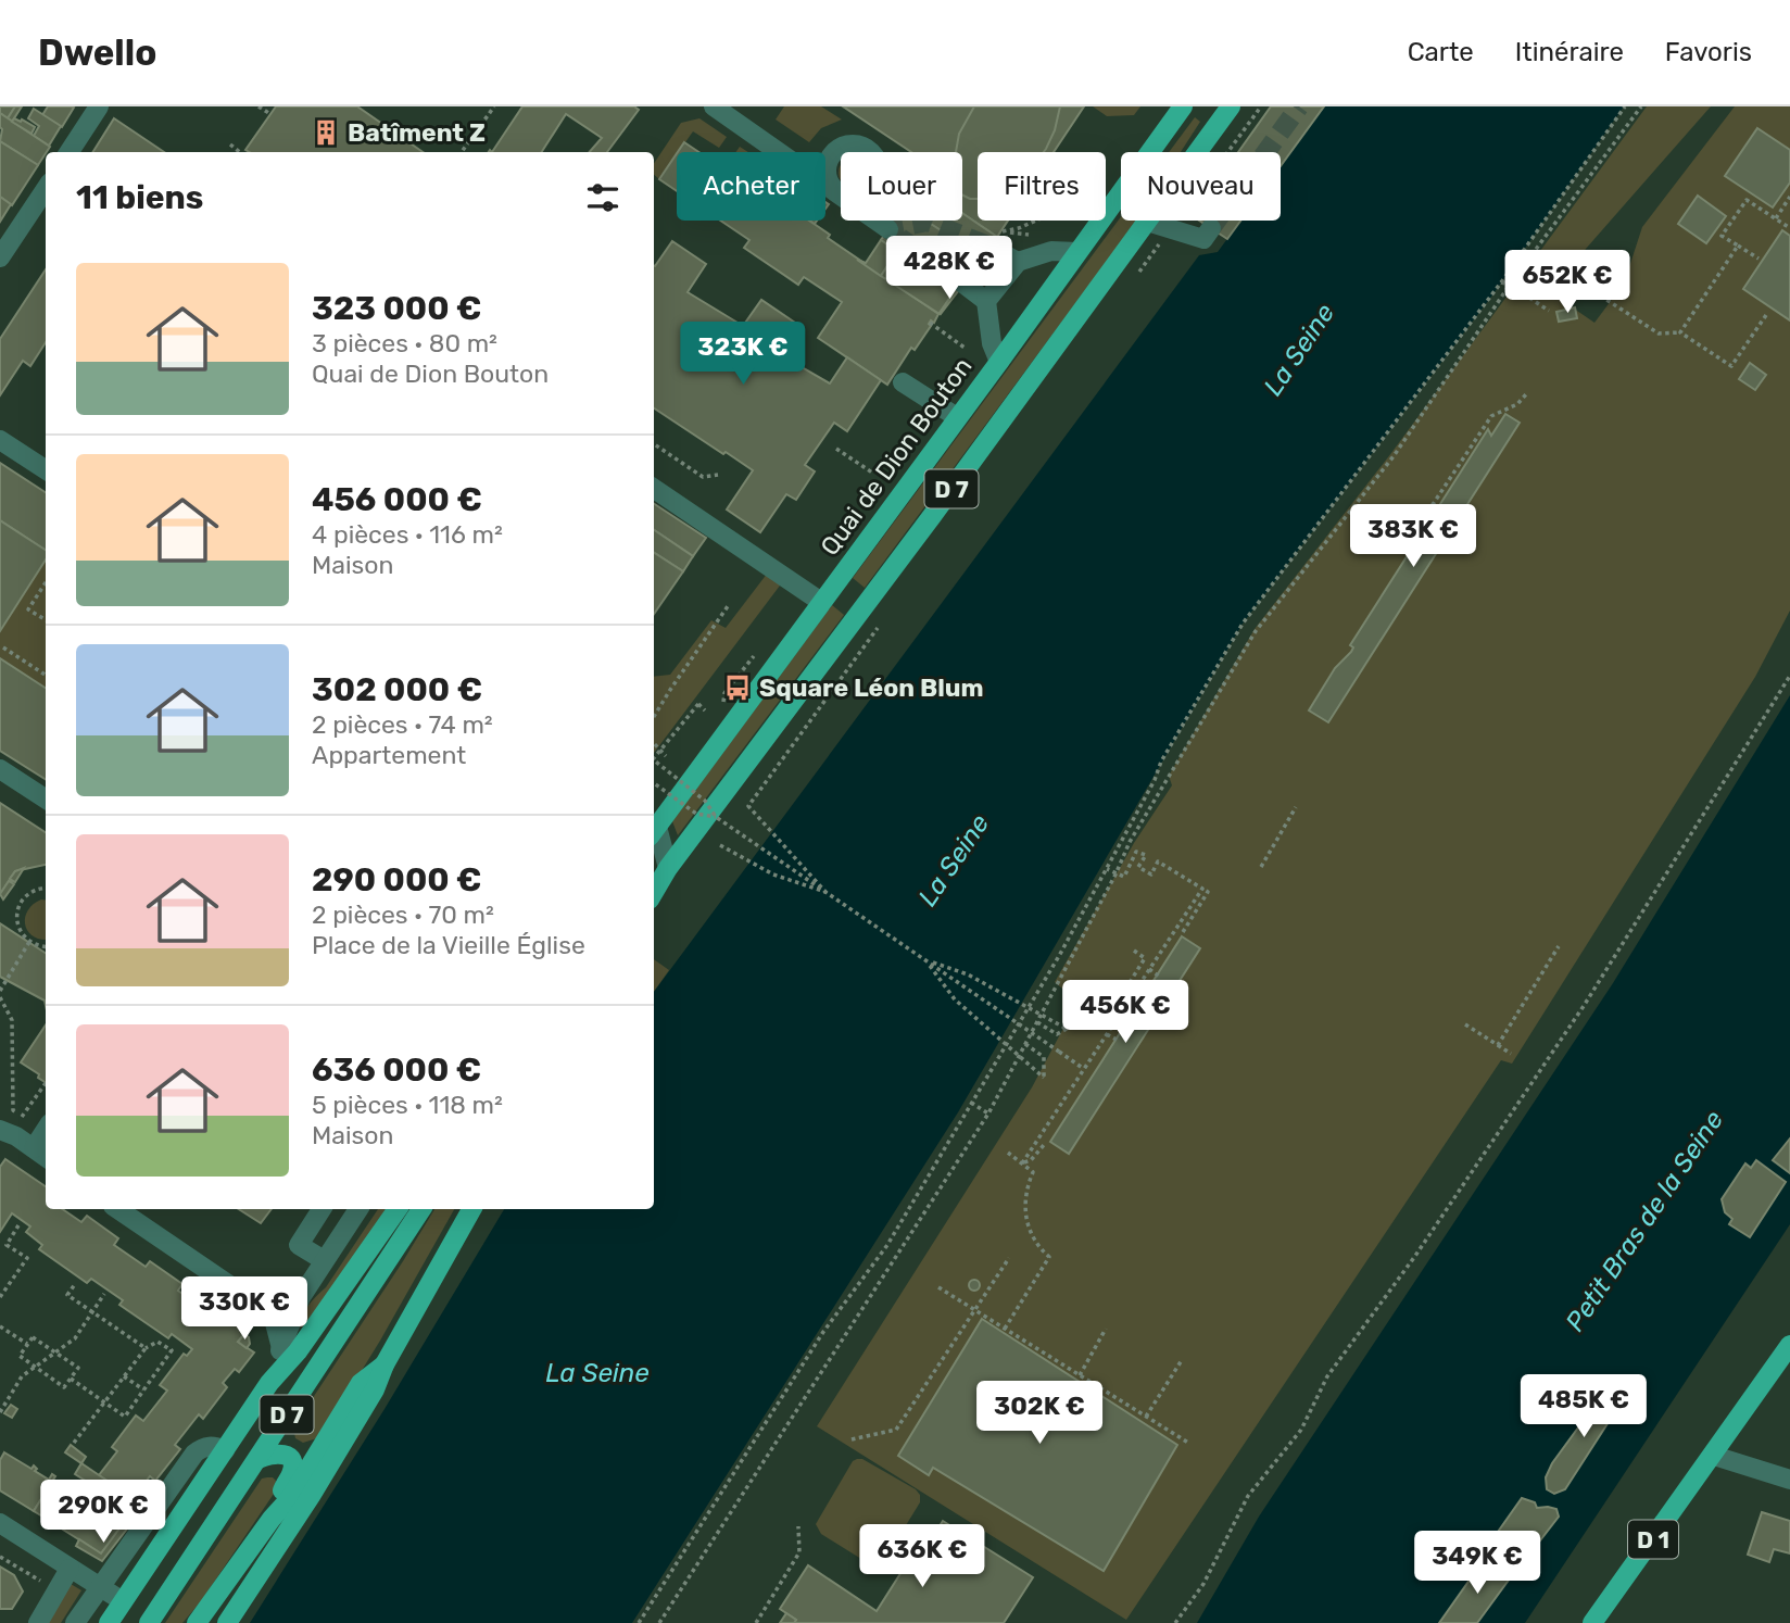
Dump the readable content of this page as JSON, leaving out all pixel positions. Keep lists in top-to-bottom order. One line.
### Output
{"streets":{"main road":["Quai de Dion Bouton","D 7","D 1"]},"water":["La Seine","Petit Bras de la Seine"],"places":{"building":["Batîment Z"],"bus stop":["Square Léon Blum"]},"page":{"header":"Dwello","nav":["Carte","Itinéraire","Favoris"],"chip":["Acheter","Louer","Filtres","Nouveau"],"heading":"11 biens","price":["428K €","652K €","323K €","383K €","456K €","330K €","485K €","302K €","290K €","636K €","349K €"],"list":[{"name":"323 000 €","note":"3 pièces · 80 m² · Quai de Dion Bouton"},{"name":"456 000 €","note":"4 pièces · 116 m² · Maison"},{"name":"302 000 €","note":"2 pièces · 74 m² · Appartement"},{"name":"290 000 €","note":"2 pièces · 70 m² · Place de la Vieille Église"},{"name":"636 000 €","note":"5 pièces · 118 m² · Maison"}]}}
